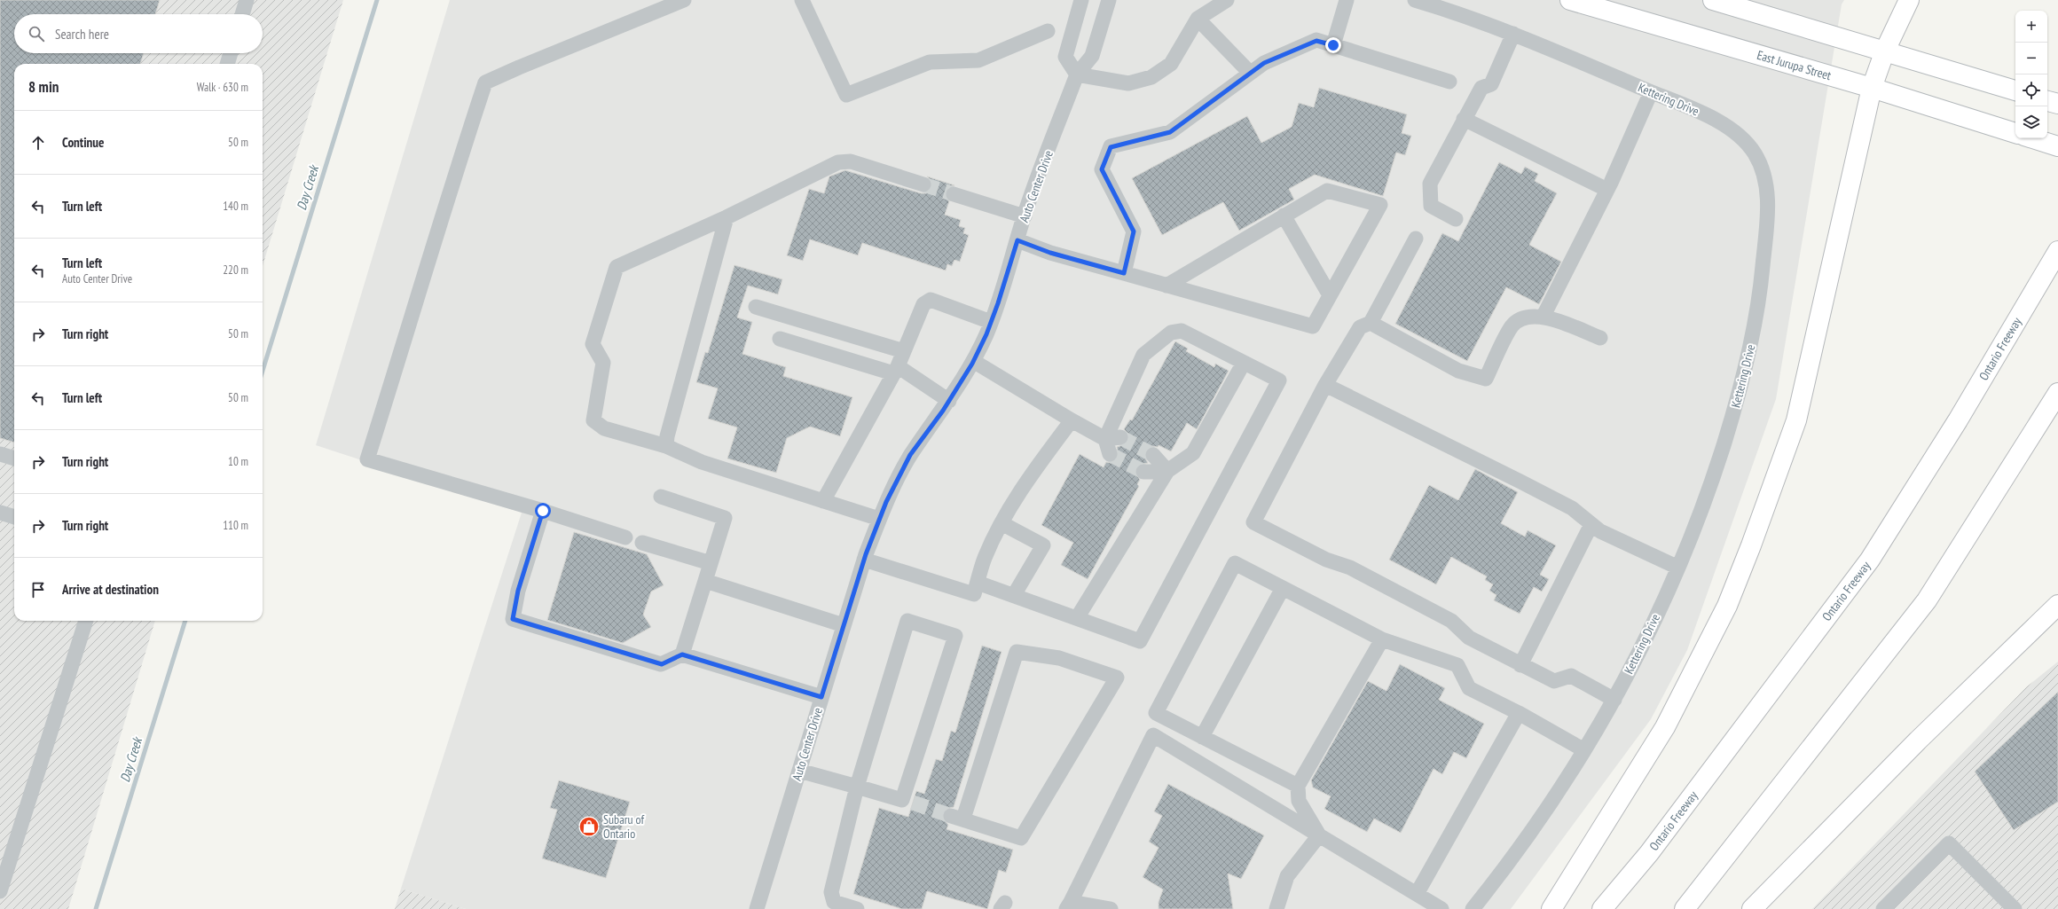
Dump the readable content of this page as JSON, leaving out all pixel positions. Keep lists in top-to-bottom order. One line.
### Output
{"streets":{"main road":["East Jurupa Street","Ontario Freeway"],"street":["Kettering Drive","Auto Center Drive"]},"water":["Day Creek"],"places":{"shop":["Subaru of Ontario"]},"page":{"map_buttons":["+","−"],"search":"Search here","heading":["8 min","Walk · 630 m"],"list":[["Continue","50 m"],["Turn left","140 m"],["Turn left","Auto Center Drive","220 m"],["Turn right","50 m"],["Turn left","50 m"],["Turn right","10 m"],["Turn right","110 m"],"Arrive at destination"]}}
